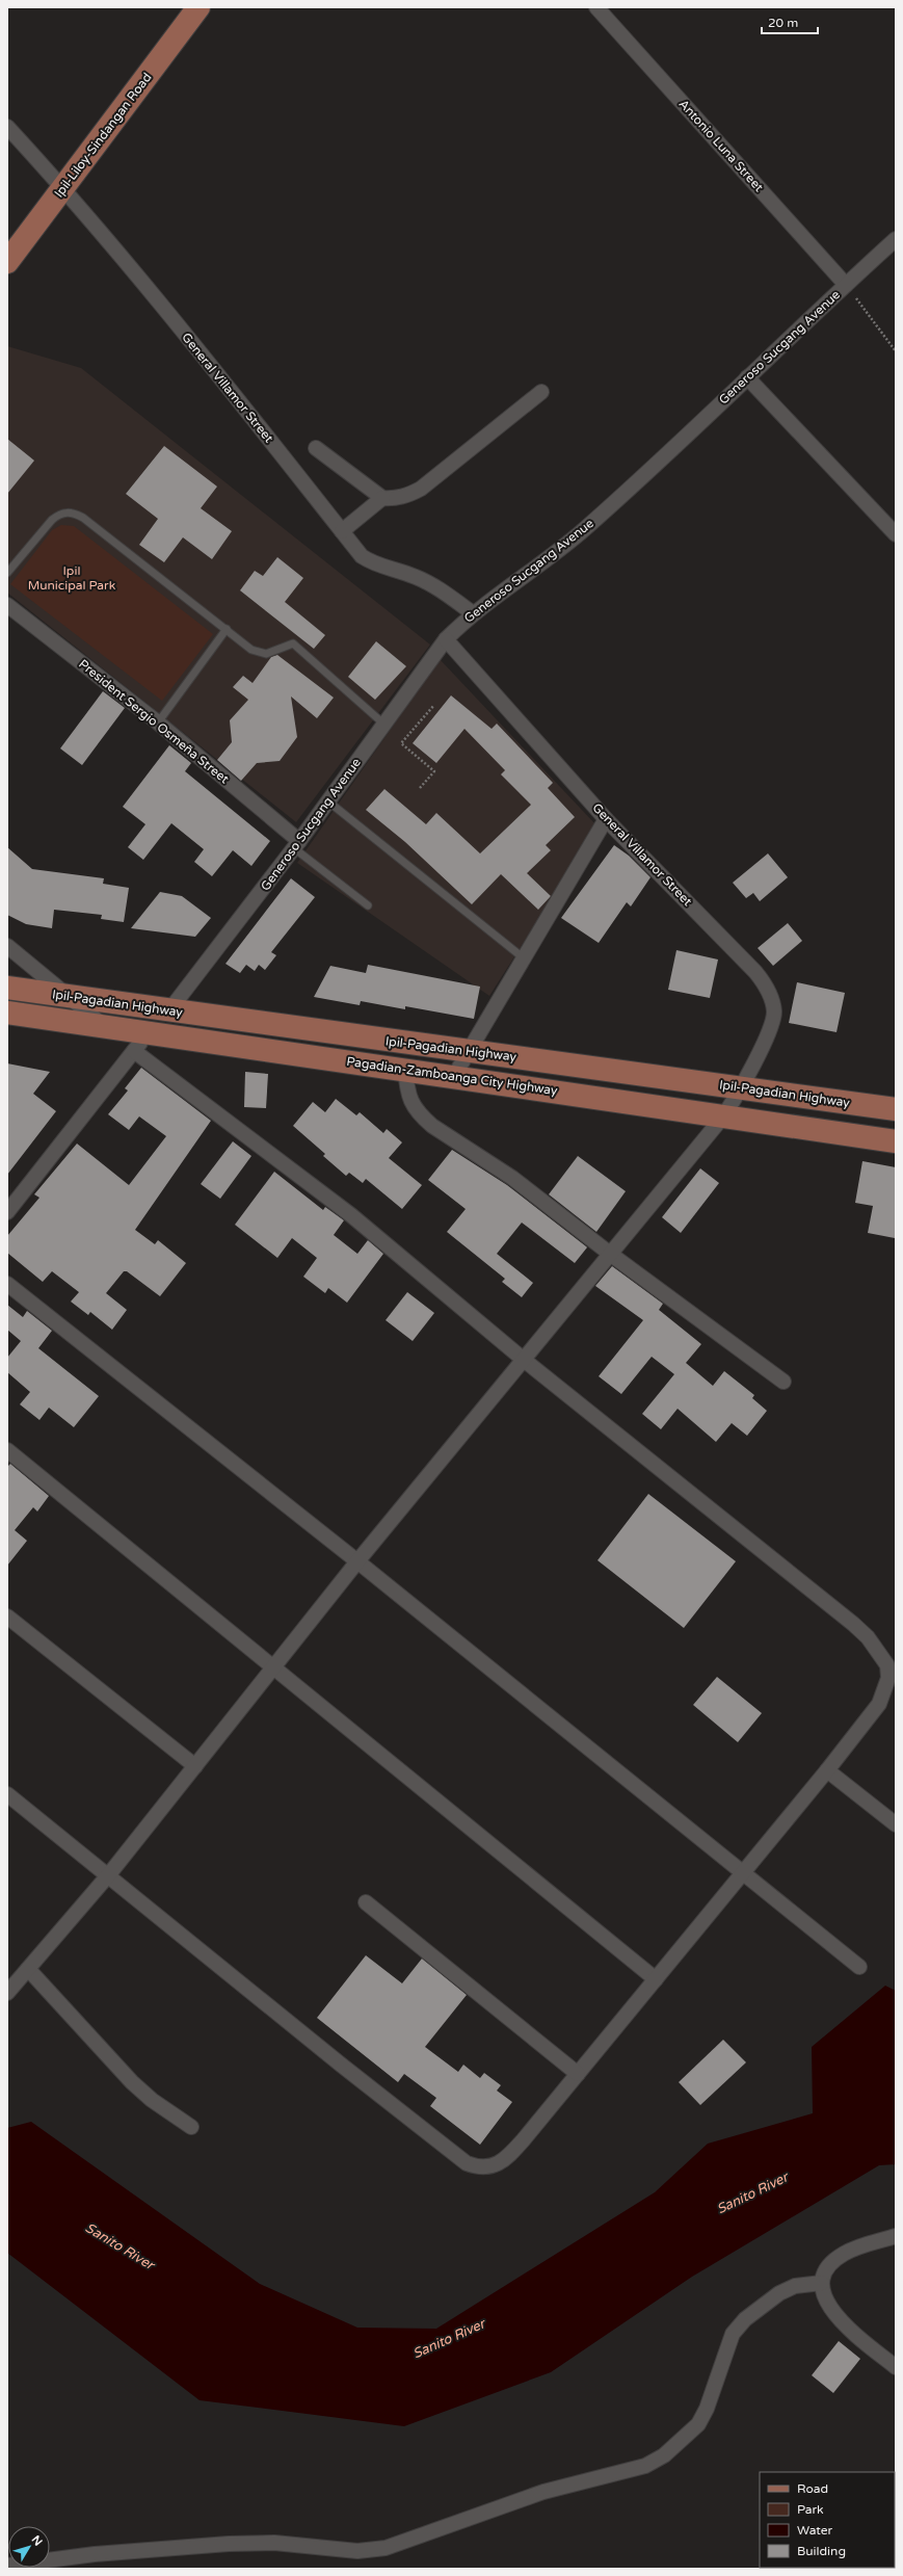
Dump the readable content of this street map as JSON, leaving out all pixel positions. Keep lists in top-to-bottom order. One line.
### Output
{"streets":{"main road":["Ipil-Liloy-Sindangan Road","Ipil-Pagadian Highway","Pagadian-Zamboanga City Highway"],"street":["Antonio Luna Street","Generoso Sucgang Avenue","General Villamor Street","President Sergio Osmeña Street"]},"crossings":[["Ipil-Liloy-Sindangan Road","General Villamor Street"],["Antonio Luna Street","Generoso Sucgang Avenue"],["Generoso Sucgang Avenue","General Villamor Street"],["Generoso Sucgang Avenue","President Sergio Osmeña Street"],["Generoso Sucgang Avenue","Ipil-Pagadian Highway"],["General Villamor Street","Ipil-Pagadian Highway"],["General Villamor Street","Pagadian-Zamboanga City Highway"]],"water":["Sanito River"],"parks":["Ipil Municipal Park"],"legend":["Road","Park","Water","Building"],"scale_bar":"20 m","north":"top right"}
